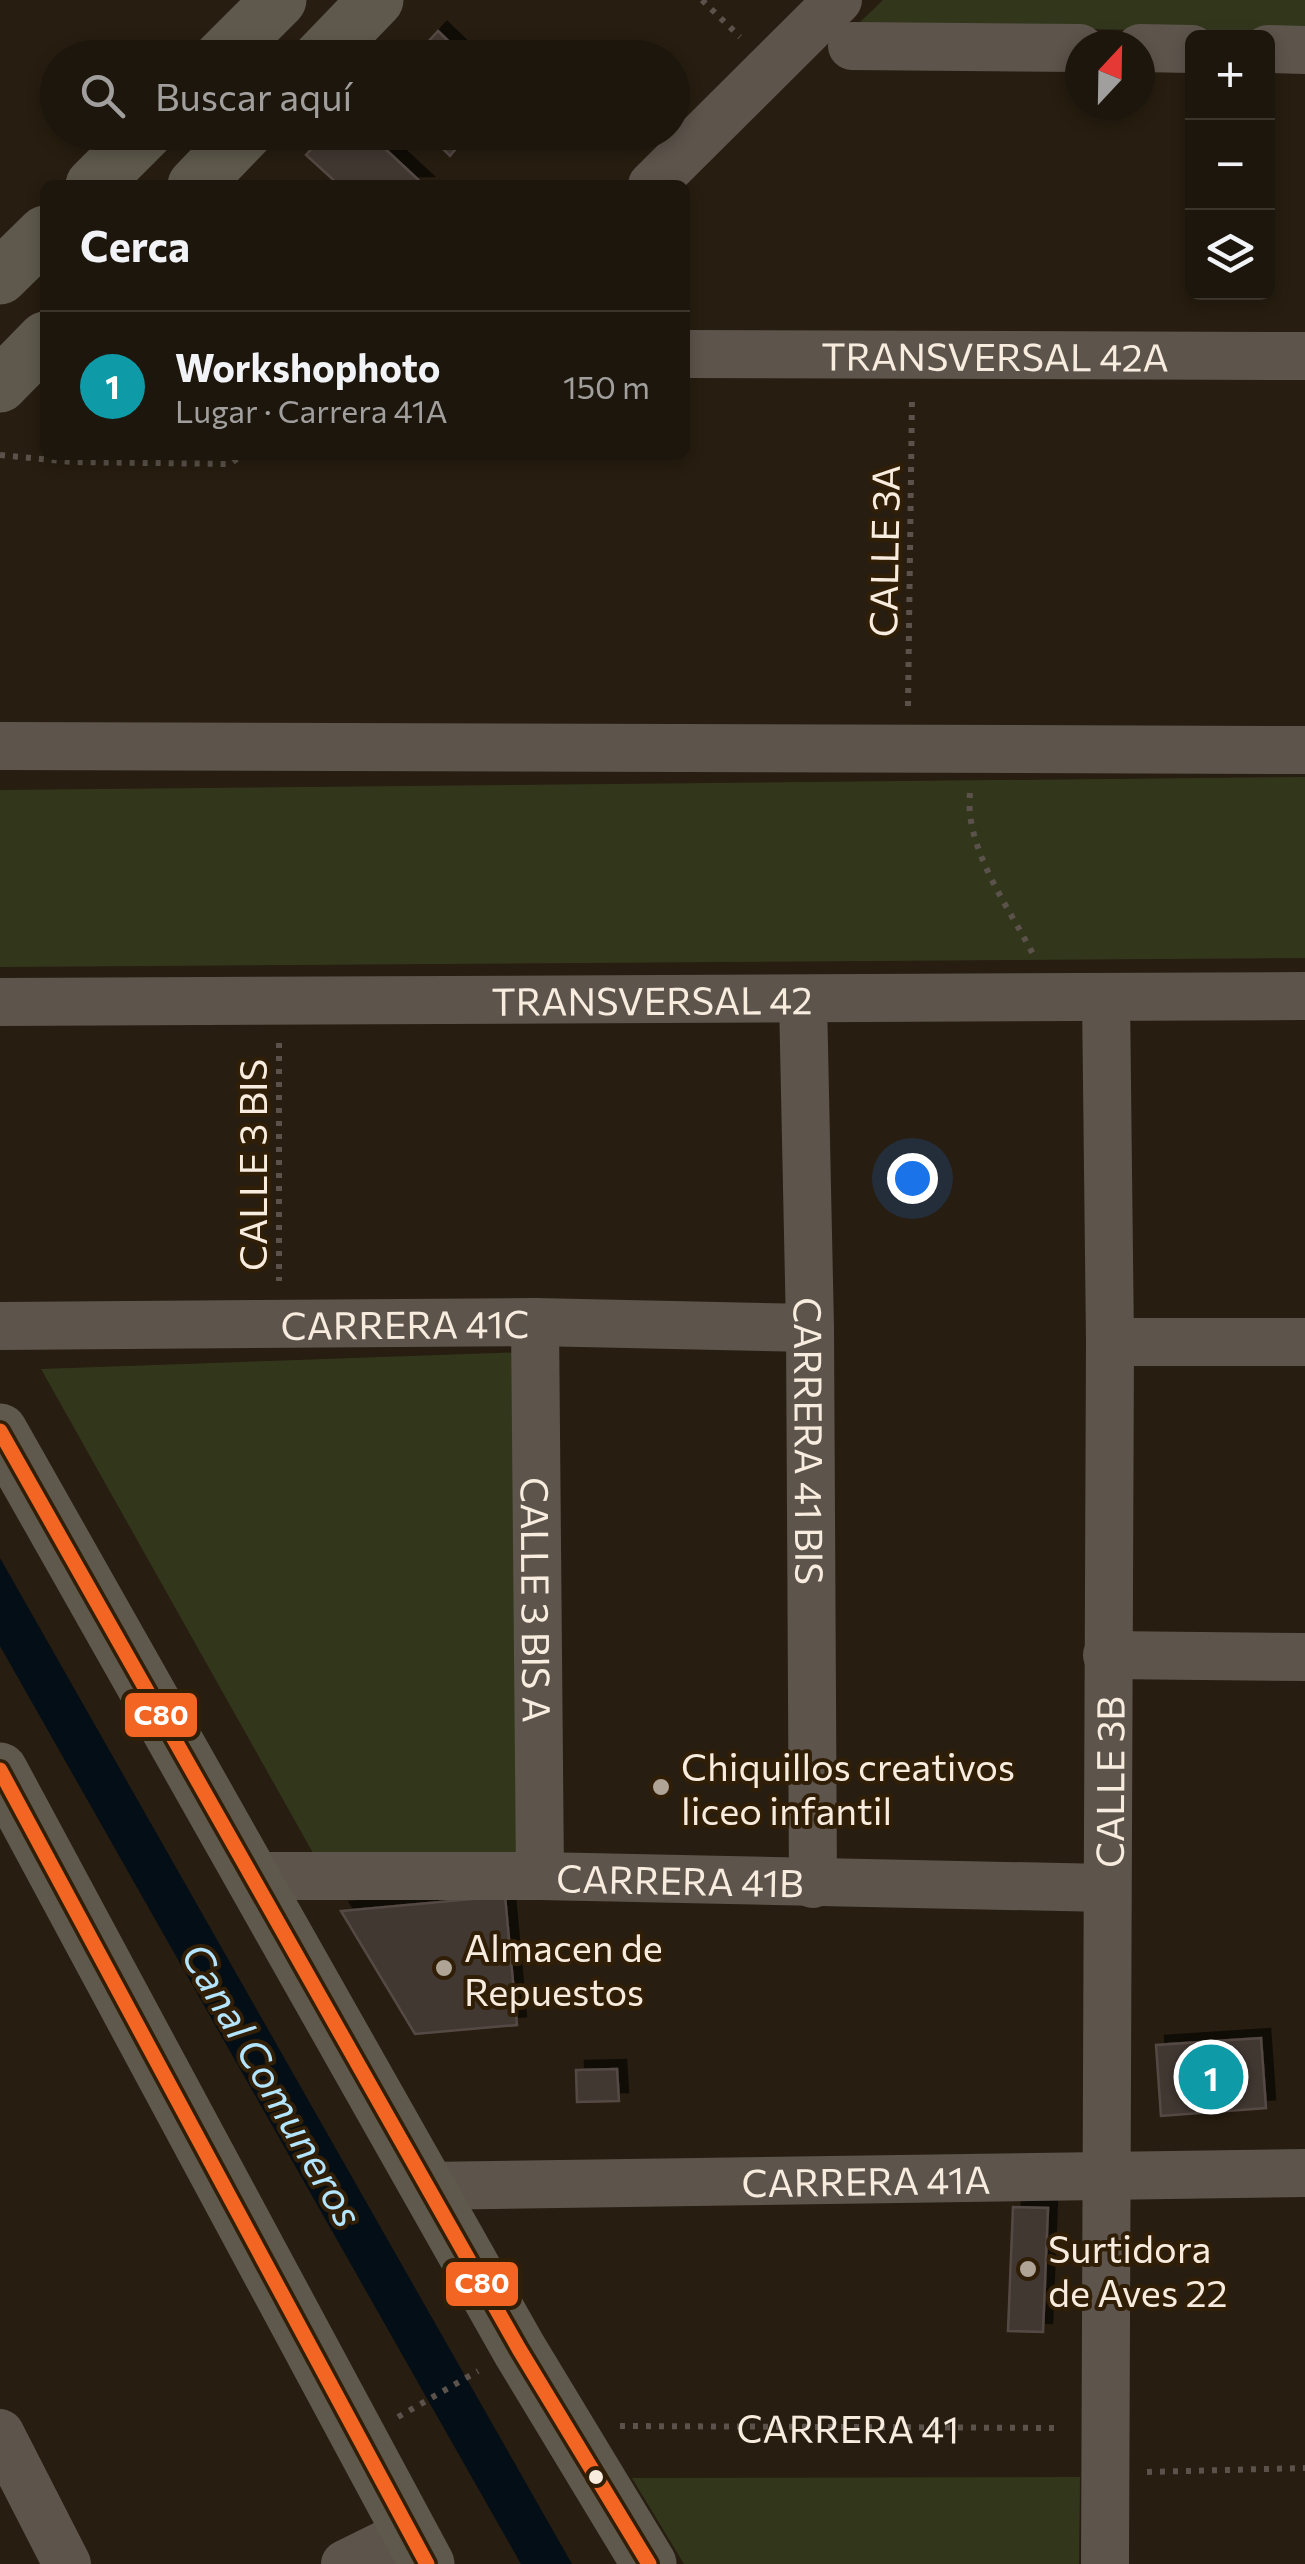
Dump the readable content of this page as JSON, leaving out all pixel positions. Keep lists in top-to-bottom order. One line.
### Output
{"streets":{"street":["TRANSVERSAL 42A","TRANSVERSAL 42","CARRERA 41C","CARRERA 41 BIS","CALLE 3 BIS A","CALLE 3B","CARRERA 41B","CARRERA 41A"],"path":["CALLE 3A","CALLE 3 BIS","CARRERA 41"]},"crossings":[["TRANSVERSAL 42A","CALLE 3A"],["TRANSVERSAL 42","CALLE 3 BIS"],["TRANSVERSAL 42","CARRERA 41 BIS"],["TRANSVERSAL 42","CALLE 3B"],["CALLE 3 BIS","CARRERA 41C"],["CARRERA 41C","CARRERA 41 BIS"],["CARRERA 41C","CALLE 3 BIS A"],["CARRERA 41 BIS","CARRERA 41B"],["CALLE 3 BIS A","CARRERA 41B"],["CALLE 3B","CARRERA 41B"],["CALLE 3B","CARRERA 41A"],["CALLE 3B","CARRERA 41"]],"water":["Canal Comuneros"],"places":["Chiquillos creativos liceo infantil","Almacen de Repuestos","Surtidora de Aves 22"],"lines":["transit line C80"],"north":"top","page":{"map_buttons":["+","−"],"search":"Buscar aquí","heading":"Cerca","list":[{"mark":"1","name":"Workshophoto","note":"Lugar · Carrera 41A","value":"150 m"}],"pins":"1"}}
